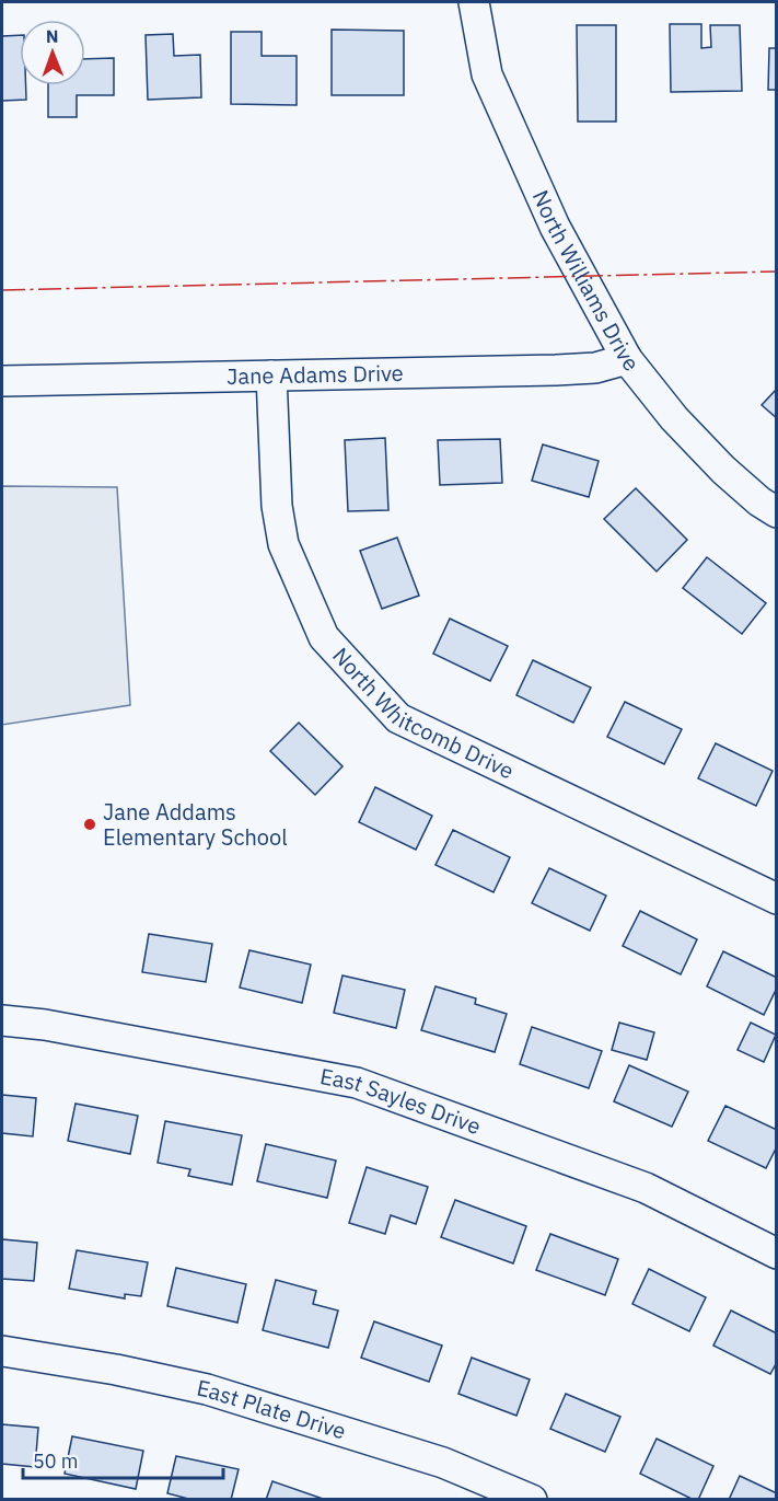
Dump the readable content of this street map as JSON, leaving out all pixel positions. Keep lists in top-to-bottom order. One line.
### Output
{"streets":{"street":["North Williams Drive","Jane Adams Drive","North Whitcomb Drive","East Sayles Drive","East Plate Drive"]},"crossings":[["North Williams Drive","Jane Adams Drive"],["Jane Adams Drive","North Whitcomb Drive"]],"places":["Jane Addams Elementary School"],"scale_bar":"50 m","north":"top"}
